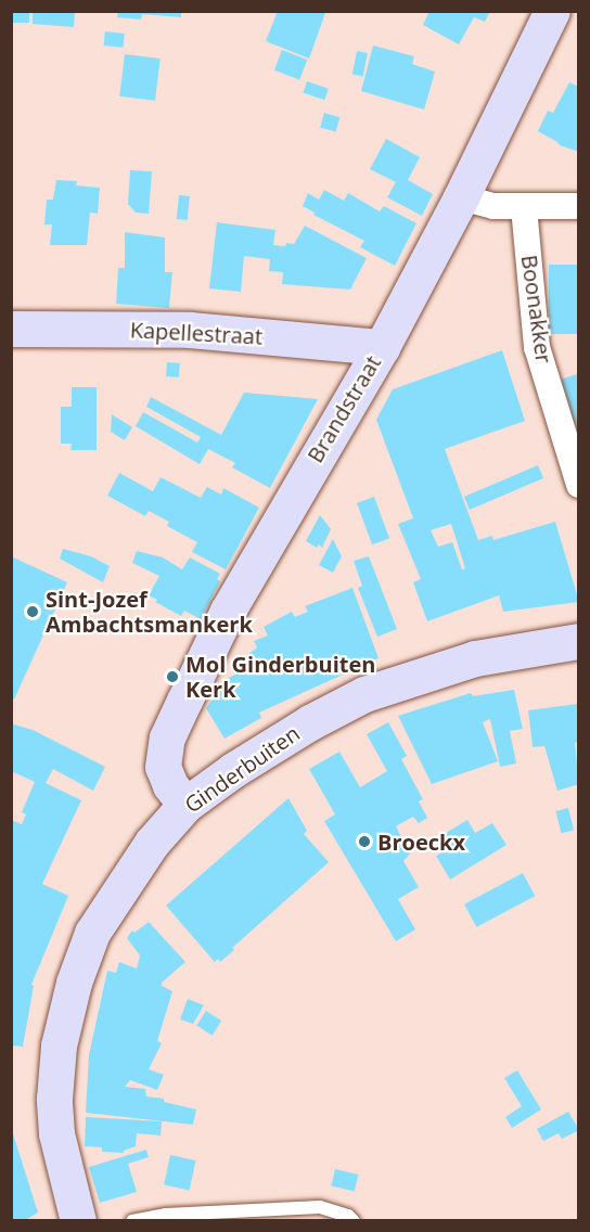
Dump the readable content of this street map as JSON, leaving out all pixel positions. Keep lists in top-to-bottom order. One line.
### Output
{"streets":{"street":["Boonakker","Kapellestraat","Brandstraat","Ginderbuiten"]},"crossings":[["Kapellestraat","Brandstraat"],["Brandstraat","Ginderbuiten"]],"places":["Sint-Jozef Ambachtsmankerk","Mol Ginderbuiten Kerk","Broeckx"]}
